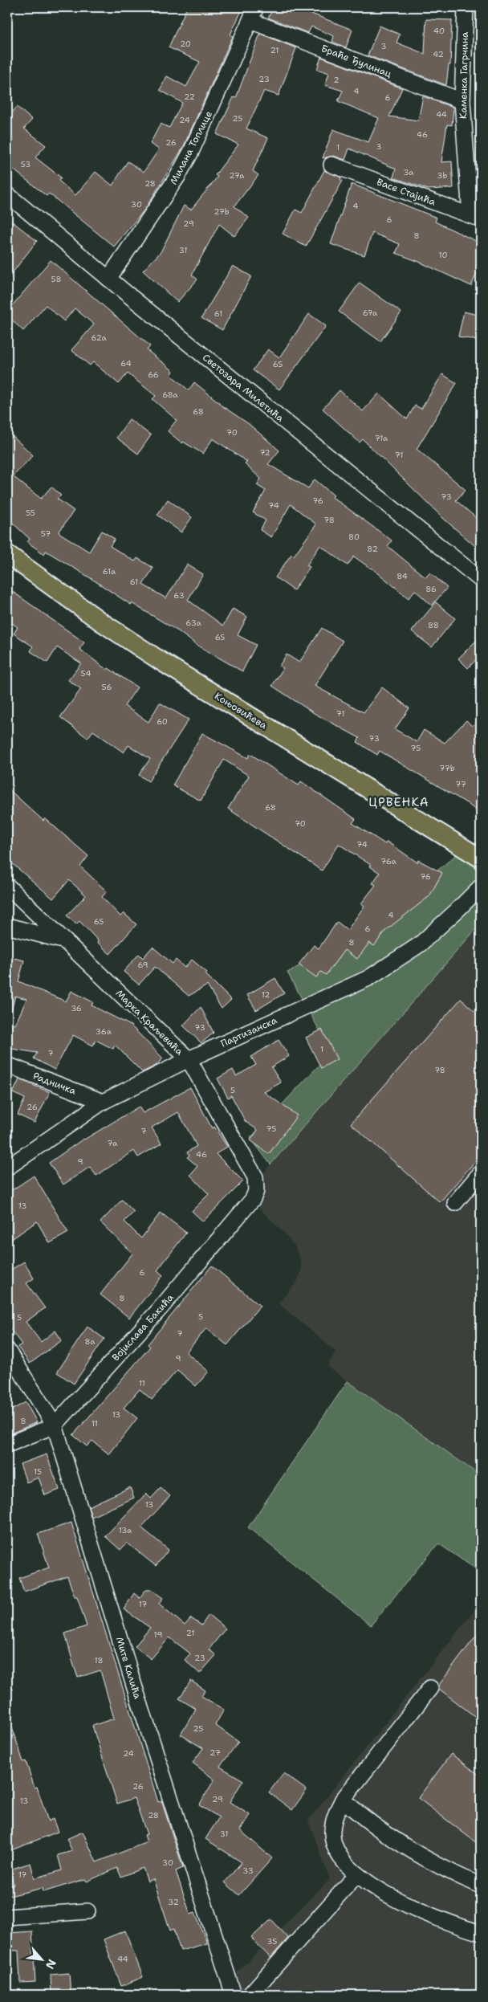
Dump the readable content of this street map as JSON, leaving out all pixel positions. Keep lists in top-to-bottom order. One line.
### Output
{"streets":{"main road":["Коњовићева"],"street":["Браће Ђулинац","Каменка Гагрчина","Милана Топлице","Васе Стајића","Светозара Милетића","Марка Краљевића","Партизанска","Радничка","Војислава Бакића","Мите Калића"]},"crossings":[["Браће Ђулинац","Каменка Гагрчина"],["Браће Ђулинац","Милана Топлице"],["Каменка Гагрчина","Васе Стајића"],["Милана Топлице","Светозара Милетића"],["Марка Краљевића","Партизанска"],["Марка Краљевића","Војислава Бакића"],["Партизанска","Радничка"],["Војислава Бакића","Мите Калића"]],"districts":["ЦРВЕНКА"],"house_numbers":["40","20","3","21","42","23","2","4","22","6","44","25","24","46","26","3","1","53","3a","27a","3b","28","30","4","27b","6","29","8","31","10","58","67a","61","62a","64","65","66","68a","68","70","71a","72","71","73","76","74","55","78","57","80","82","61a","84","61","86","63","63a","88","65","54","56","71","60","73","75","77b","77","68","70","74","76a","76","4","65","6","8","69","12","36","73","36a","1","7","78","5","26","75","7","7a","46","9","13","6","8","5","5","7","8a","9","11","13","8","11","15","13","13a","17","21","19","23","18","25","27","24","26","29","13","28","31","30","33","17","32","35","44"],"north":"bottom right"}
